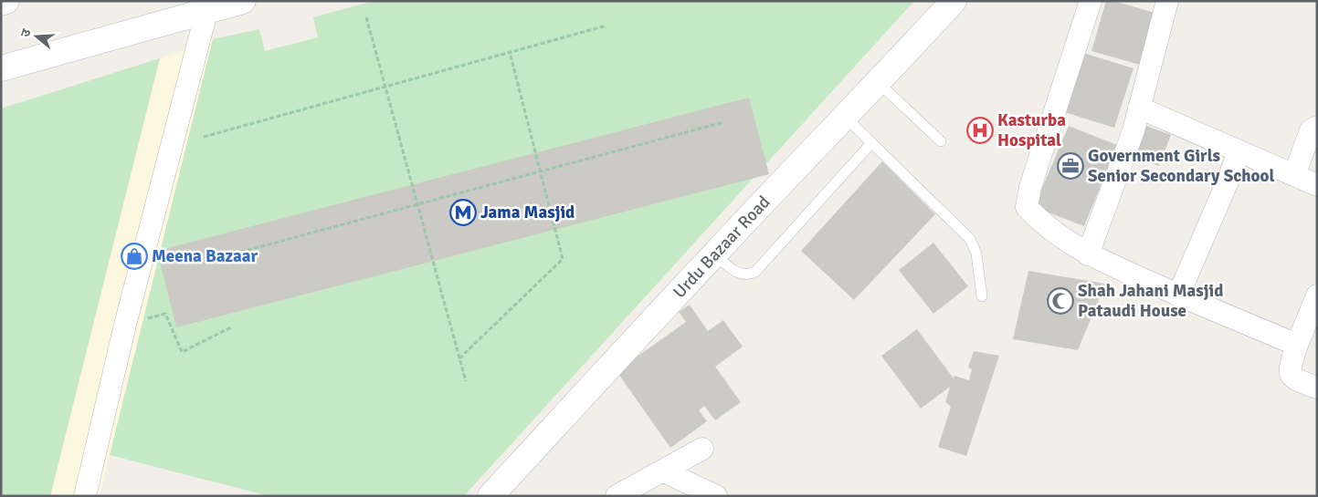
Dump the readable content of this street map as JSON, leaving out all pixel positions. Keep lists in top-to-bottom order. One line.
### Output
{"streets":{"street":["Urdu Bazaar Road"]},"places":{"hospital":["Kasturba Hospital"],"office":["Government Girls Senior Secondary School"],"metro station":["Jama Masjid"],"shop":["Meena Bazaar"],"mosque":["Shah Jahani Masjid Pataudi House"]},"north":"left"}
